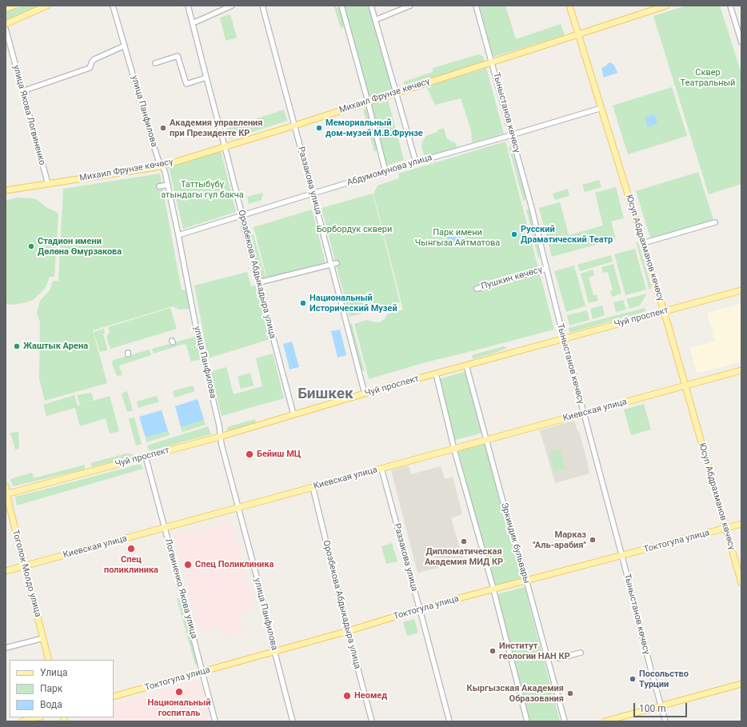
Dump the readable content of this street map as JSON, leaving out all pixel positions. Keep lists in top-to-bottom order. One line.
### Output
{"streets":{"main road":["Михаил Фрунзе көчөсү","Юсуп Абдрахманов көчөсү","Чуй проспект","Киевская улица","Токтогула улица","Тоголок Молдо улица"],"street":["улица Панфилова","Тыныстанов көчөсү","улица Якова Логвиненко","Абдумомунова улица","Раззакова улица","Орозбекова Абдыкадыра улица","Пушкин көчөсү","Эркиндик бульвары","Логвиненко Якова улица"]},"crossings":[["Михаил Фрунзе көчөсү","улица Панфилова"],["Михаил Фрунзе көчөсү","Тыныстанов көчөсү"],["Михаил Фрунзе көчөсү","улица Якова Логвиненко"],["Михаил Фрунзе көчөсү","Раззакова улица"],["Михаил Фрунзе көчөсү","Юсуп Абдрахманов көчөсү"],["Михаил Фрунзе көчөсү","Орозбекова Абдыкадыра улица"],["улица Панфилова","Абдумомунова улица"],["улица Панфилова","Чуй проспект"],["улица Панфилова","Киевская улица"],["улица Панфилова","Токтогула улица"],["Тыныстанов көчөсү","Абдумомунова улица"],["Тыныстанов көчөсү","Пушкин көчөсү"],["Тыныстанов көчөсү","Чуй проспект"],["Тыныстанов көчөсү","Киевская улица"],["Тыныстанов көчөсү","Токтогула улица"],["Абдумомунова улица","Раззакова улица"],["Абдумомунова улица","Юсуп Абдрахманов көчөсү"],["Абдумомунова улица","Орозбекова Абдыкадыра улица"],["Раззакова улица","Чуй проспект"],["Раззакова улица","Киевская улица"],["Раззакова улица","Токтогула улица"],["Юсуп Абдрахманов көчөсү","Чуй проспект"],["Юсуп Абдрахманов көчөсү","Киевская улица"],["Юсуп Абдрахманов көчөсү","Токтогула улица"],["Орозбекова Абдыкадыра улица","Чуй проспект"],["Орозбекова Абдыкадыра улица","Киевская улица"],["Орозбекова Абдыкадыра улица","Токтогула улица"],["Чуй проспект","Эркиндик бульвары"],["Чуй проспект","Тоголок Молдо улица"],["Чуй проспект","Логвиненко Якова улица"],["Киевская улица","Эркиндик бульвары"],["Киевская улица","Тоголок Молдо улица"],["Киевская улица","Логвиненко Якова улица"],["Токтогула улица","Эркиндик бульвары"],["Токтогула улица","Логвиненко Якова улица"]],"districts":["Бишкек"],"parks":["Сквер Театральный","Таттыбүбү атындагы гүл бакча","Борбордук сквери","Парк имени Чынгыза Айтматова"],"places":["Академия управления при Президенте КР","Мемориальный дом-музей М.В.Фрунзе","Русский Драматический Театр","Стадион имени Дөлөна Өмүрзакова","Национальный Исторический Музей","Жаштык Арена","Бейиш МЦ","Марказ \"Аль-арабия\"","Дипломатическая Академия МИД КР","Спец поликлиника","Спец Поликлиника","Институт геологии НАН КР","Посольство Турции","Национальный госпиталь","Кыргызская Академия Образования","Неомед"],"legend":["Улица","Парк","Вода"],"scale_bar":"100 m"}
